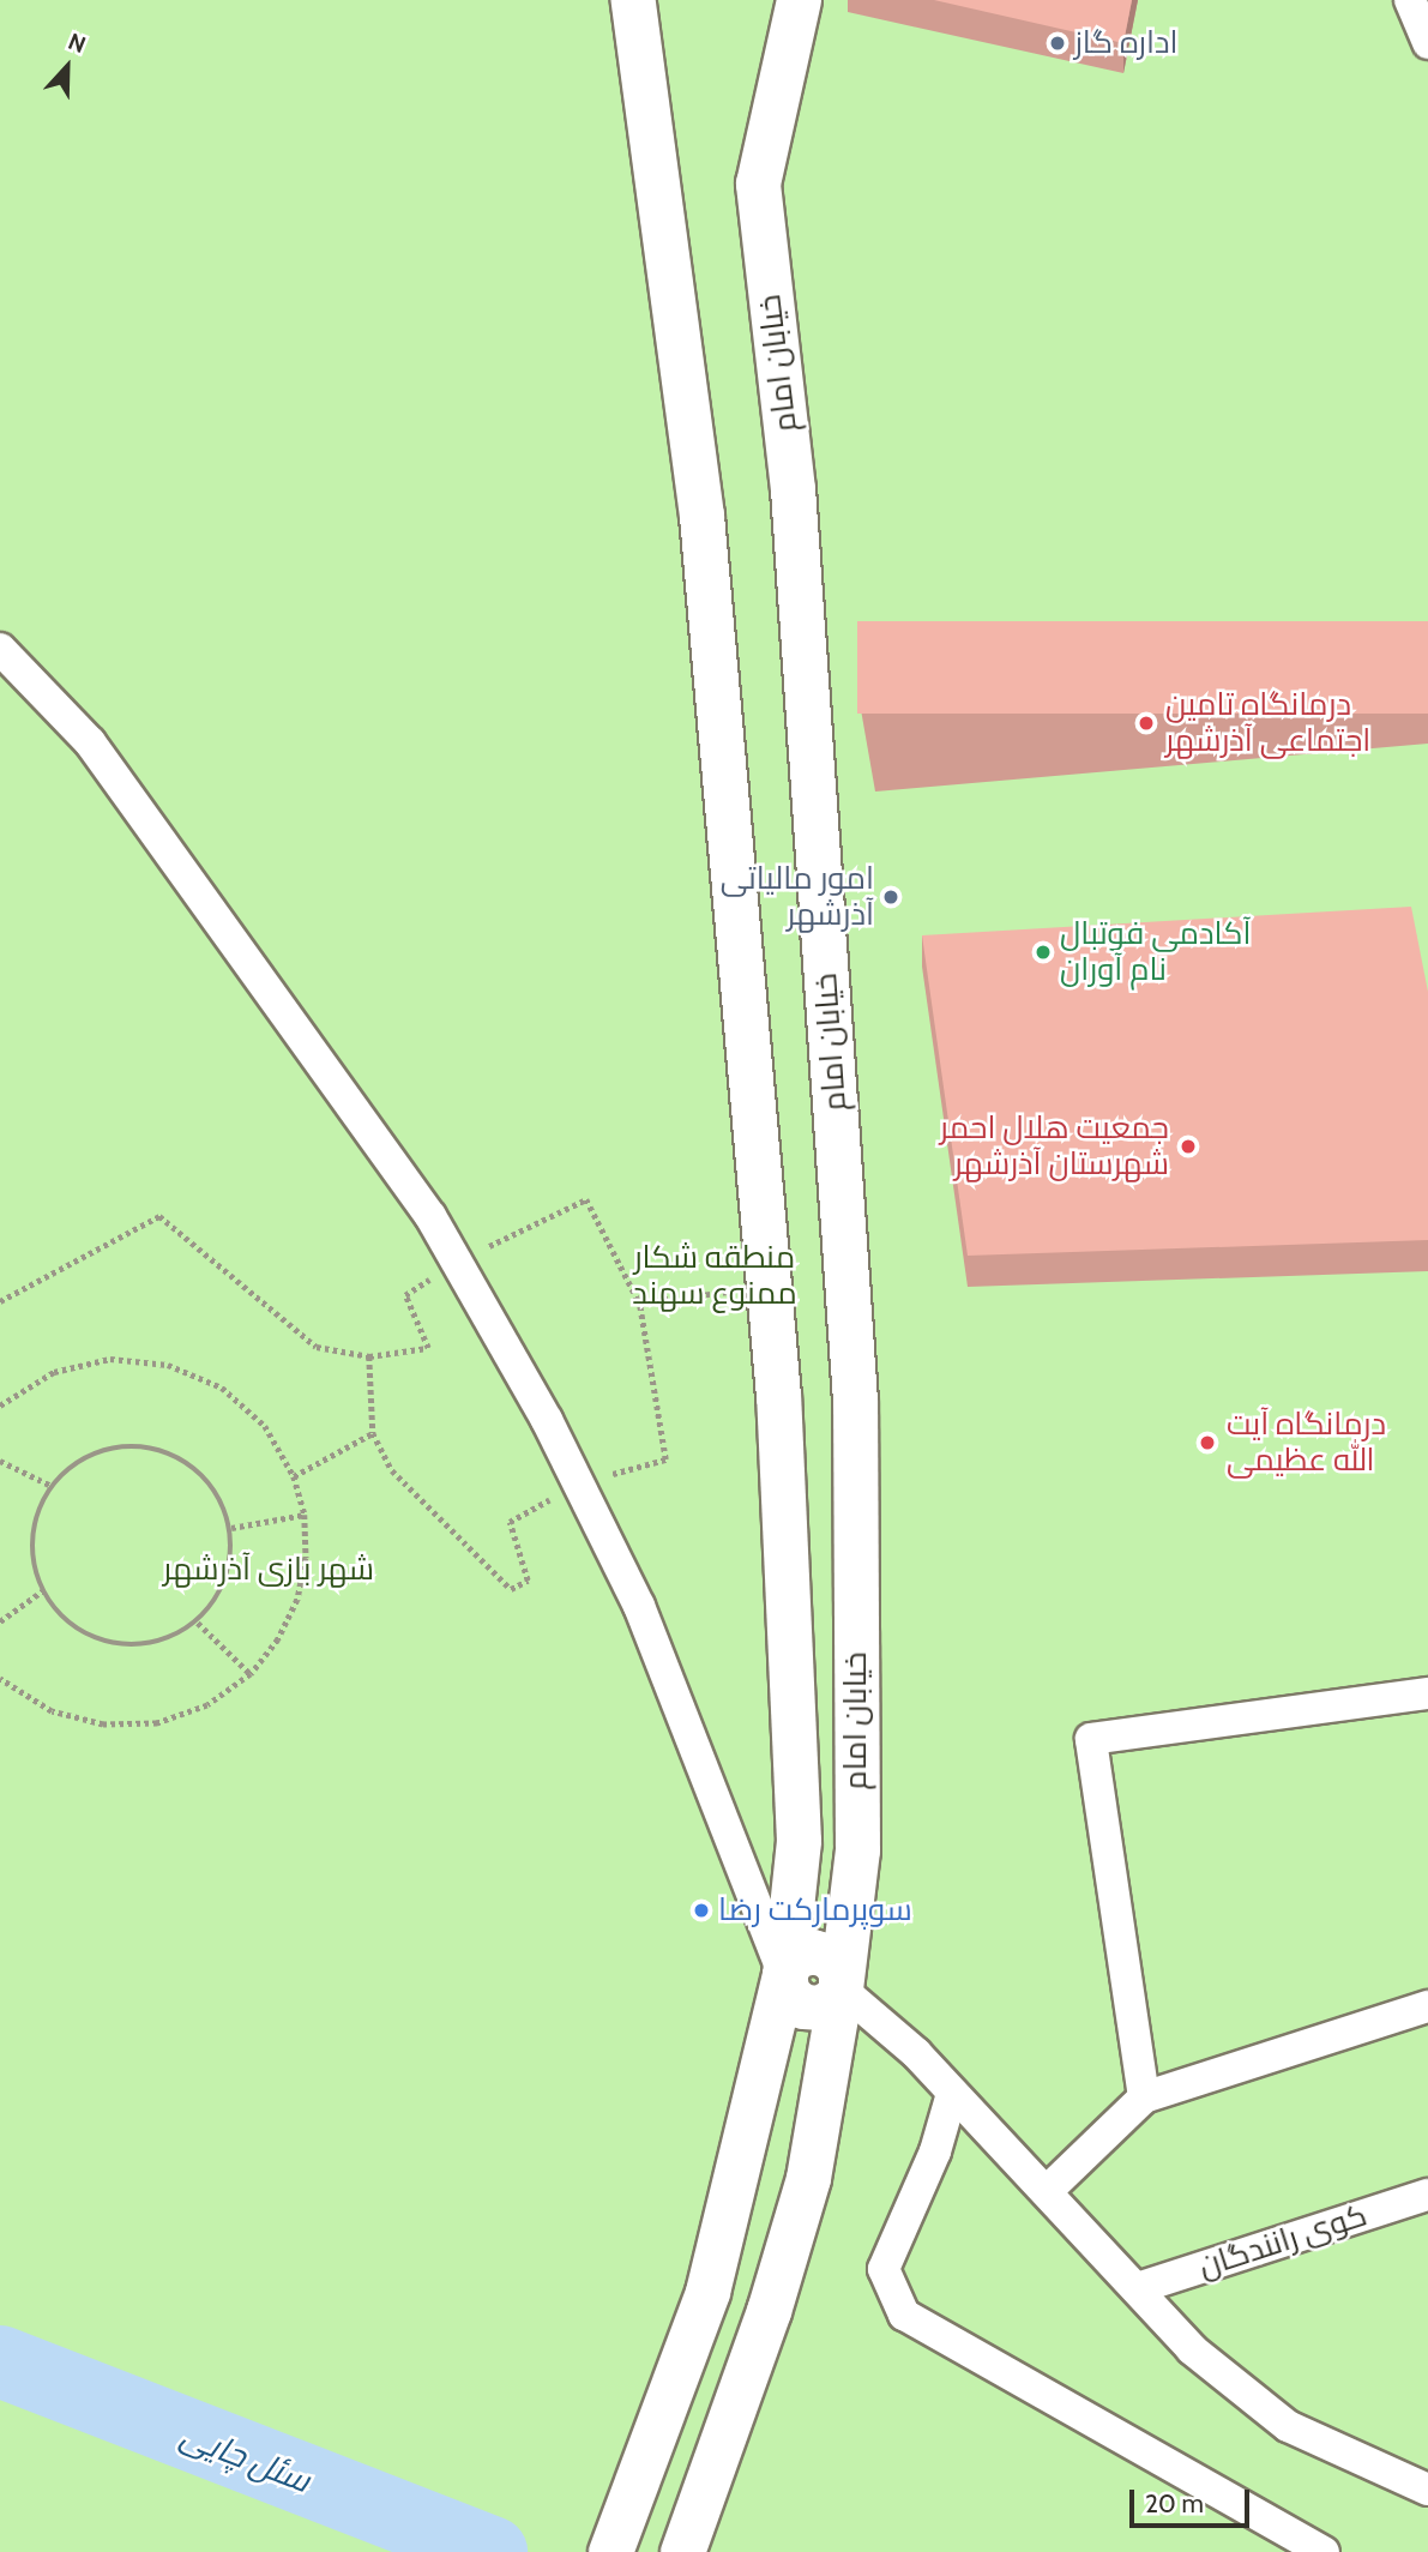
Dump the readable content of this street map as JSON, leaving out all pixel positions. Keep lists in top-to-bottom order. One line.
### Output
{"streets":{"main road":["خیابان امام"],"street":["کوی رانندگان"]},"water":["سئل چایی"],"parks":["منطقه شکار ممنوع سهند","شهر بازی آذرشهر"],"places":["اداره گاز","درمانگاه تامین اجتماعی آذرشهر","امور مالیاتی آذرشهر","آکادمی فوتبال نام آوران","جمعیت هلال احمر شهرستان آذرشهر","درمانگاه آیت الله عظیمی","سوپرمارکت رضا"],"scale_bar":"20 m","north":"top"}
